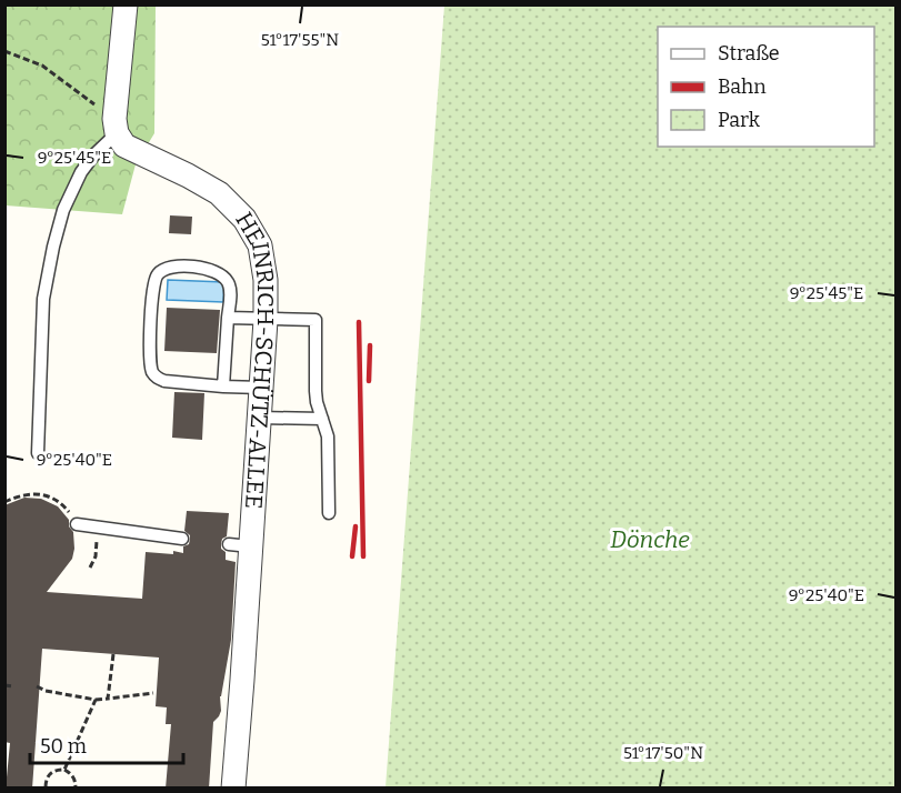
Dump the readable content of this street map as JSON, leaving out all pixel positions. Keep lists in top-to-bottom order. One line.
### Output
{"streets":{"street":["HEINRICH-SCHÜTZ-ALLEE"]},"parks":["Dönche"],"legend":["Straße","Bahn","Park"],"scale_bar":"50 m","coordinates":["51°17'55\"N","9°25'45\"E","9°25'40\"E","51°17'50\"N"]}
